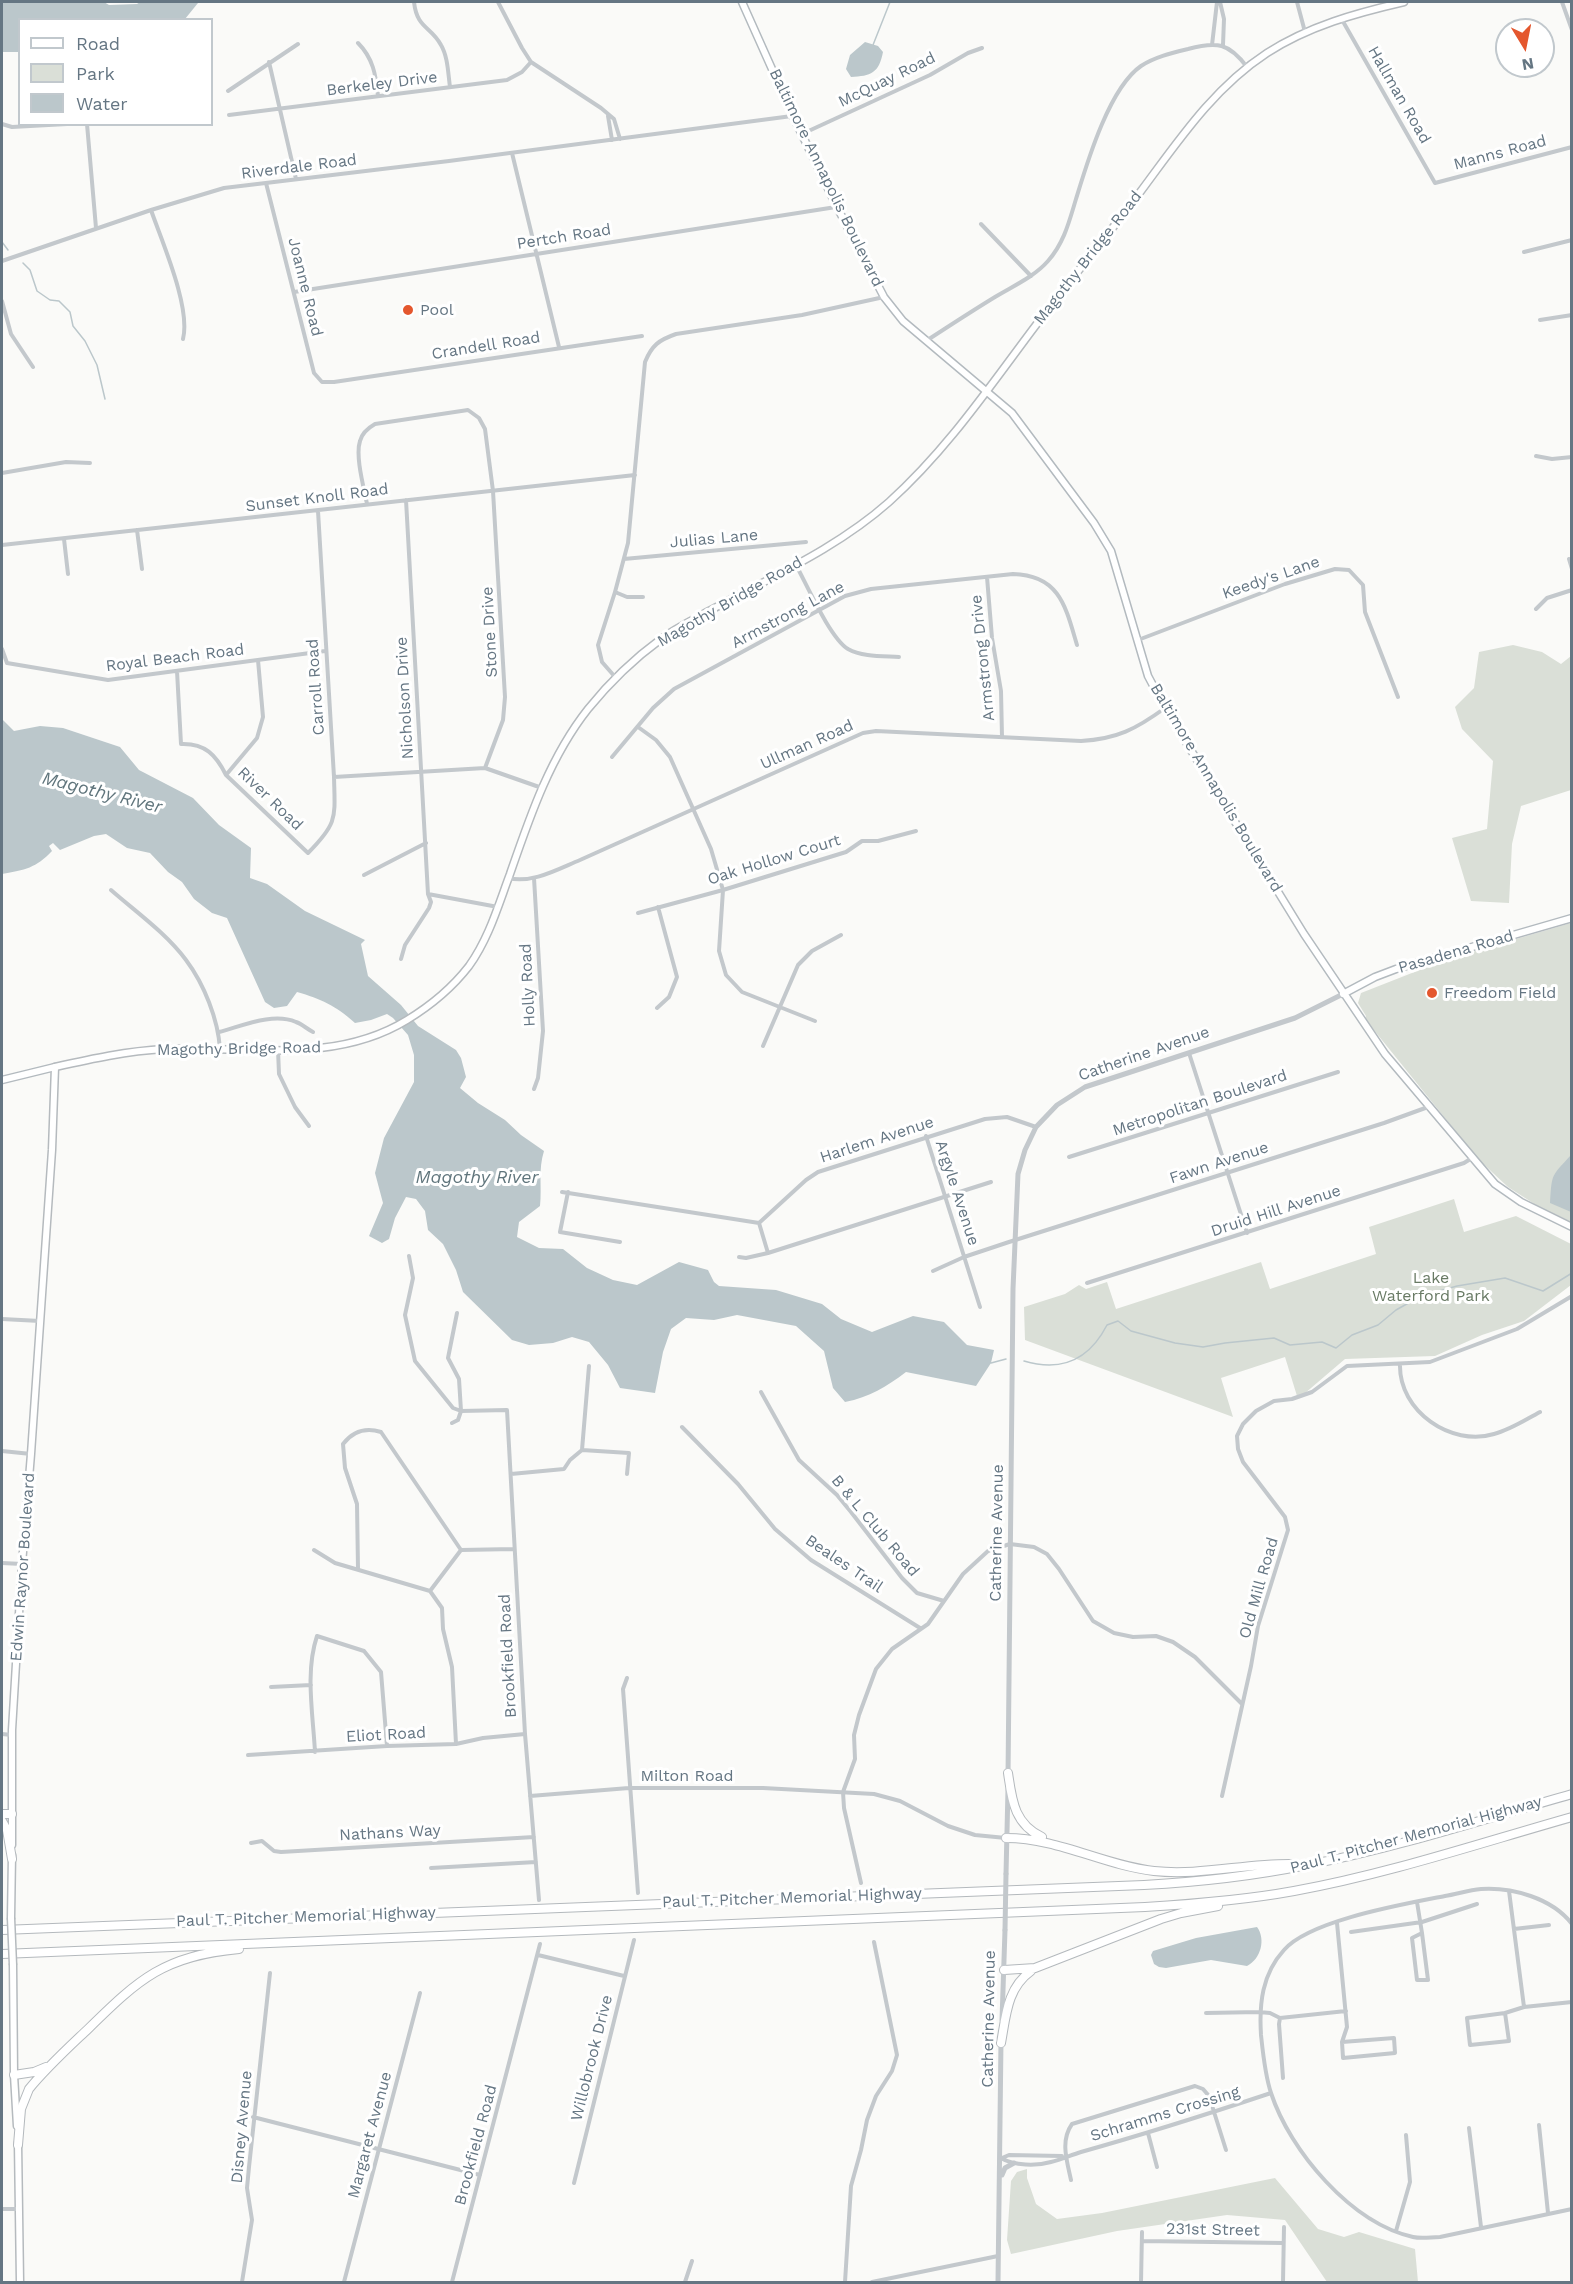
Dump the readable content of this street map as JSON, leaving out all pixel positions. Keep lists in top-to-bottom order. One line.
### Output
{"streets":{"highway":["Paul T. Pitcher Memorial Highway"],"main road":["Baltimore Annapolis Boulevard","Magothy Bridge Road","Pasadena Road","Edwin Raynor Boulevard"],"street":["McQuay Road","Berkeley Drive","Hallman Road","Manns Road","Riverdale Road","Pertch Road","Joanne Road","Crandell Road","Sunset Knoll Road","Julias Lane","Keedy's Lane","Armstrong Lane","Stone Drive","Royal Beach Road","Armstrong Drive","Carroll Road","Nicholson Drive","Ullman Road","River Road","Oak Hollow Court","Holly Road","Catherine Avenue","Metropolitan Boulevard","Harlem Avenue","Fawn Avenue","Argyle Avenue","Druid Hill Avenue","B & L Club Road","Beales Trail","Old Mill Road","Brookfield Road","Eliot Road","Milton Road","Nathans Way","Willobrook Drive","Schramms Crossing","Disney Avenue","Margaret Avenue","231st Street"]},"crossings":[["McQuay Road","Baltimore Annapolis Boulevard"],["Hallman Road","Manns Road"],["Hallman Road","Magothy Bridge Road"],["Riverdale Road","Joanne Road"],["Baltimore Annapolis Boulevard","Pertch Road"],["Baltimore Annapolis Boulevard","Magothy Bridge Road"],["Baltimore Annapolis Boulevard","Keedy's Lane"],["Baltimore Annapolis Boulevard","Ullman Road"],["Baltimore Annapolis Boulevard","Pasadena Road"],["Baltimore Annapolis Boulevard","Catherine Avenue"],["Baltimore Annapolis Boulevard","Fawn Avenue"],["Baltimore Annapolis Boulevard","Druid Hill Avenue"],["Pertch Road","Joanne Road"],["Magothy Bridge Road","Ullman Road"],["Magothy Bridge Road","Edwin Raynor Boulevard"],["Joanne Road","Crandell Road"],["Sunset Knoll Road","Stone Drive"],["Sunset Knoll Road","Carroll Road"],["Sunset Knoll Road","Nicholson Drive"],["Armstrong Lane","Armstrong Drive"],["Royal Beach Road","Carroll Road"],["Royal Beach Road","River Road"],["Armstrong Drive","Ullman Road"],["Carroll Road","River Road"],["Ullman Road","Holly Road"],["Pasadena Road","Catherine Avenue"],["Catherine Avenue","Harlem Avenue"],["Catherine Avenue","Fawn Avenue"],["Catherine Avenue","Argyle Avenue"],["Catherine Avenue","Milton Road"],["Catherine Avenue","Schramms Crossing"],["Harlem Avenue","Argyle Avenue"],["Fawn Avenue","Argyle Avenue"],["Brookfield Road","Eliot Road"],["Brookfield Road","Milton Road"],["Brookfield Road","Nathans Way"]],"water":["Magothy River"],"parks":["Lake Waterford Park"],"places":["Pool","Freedom Field"],"legend":["Road","Park","Water"],"north":"bottom"}
